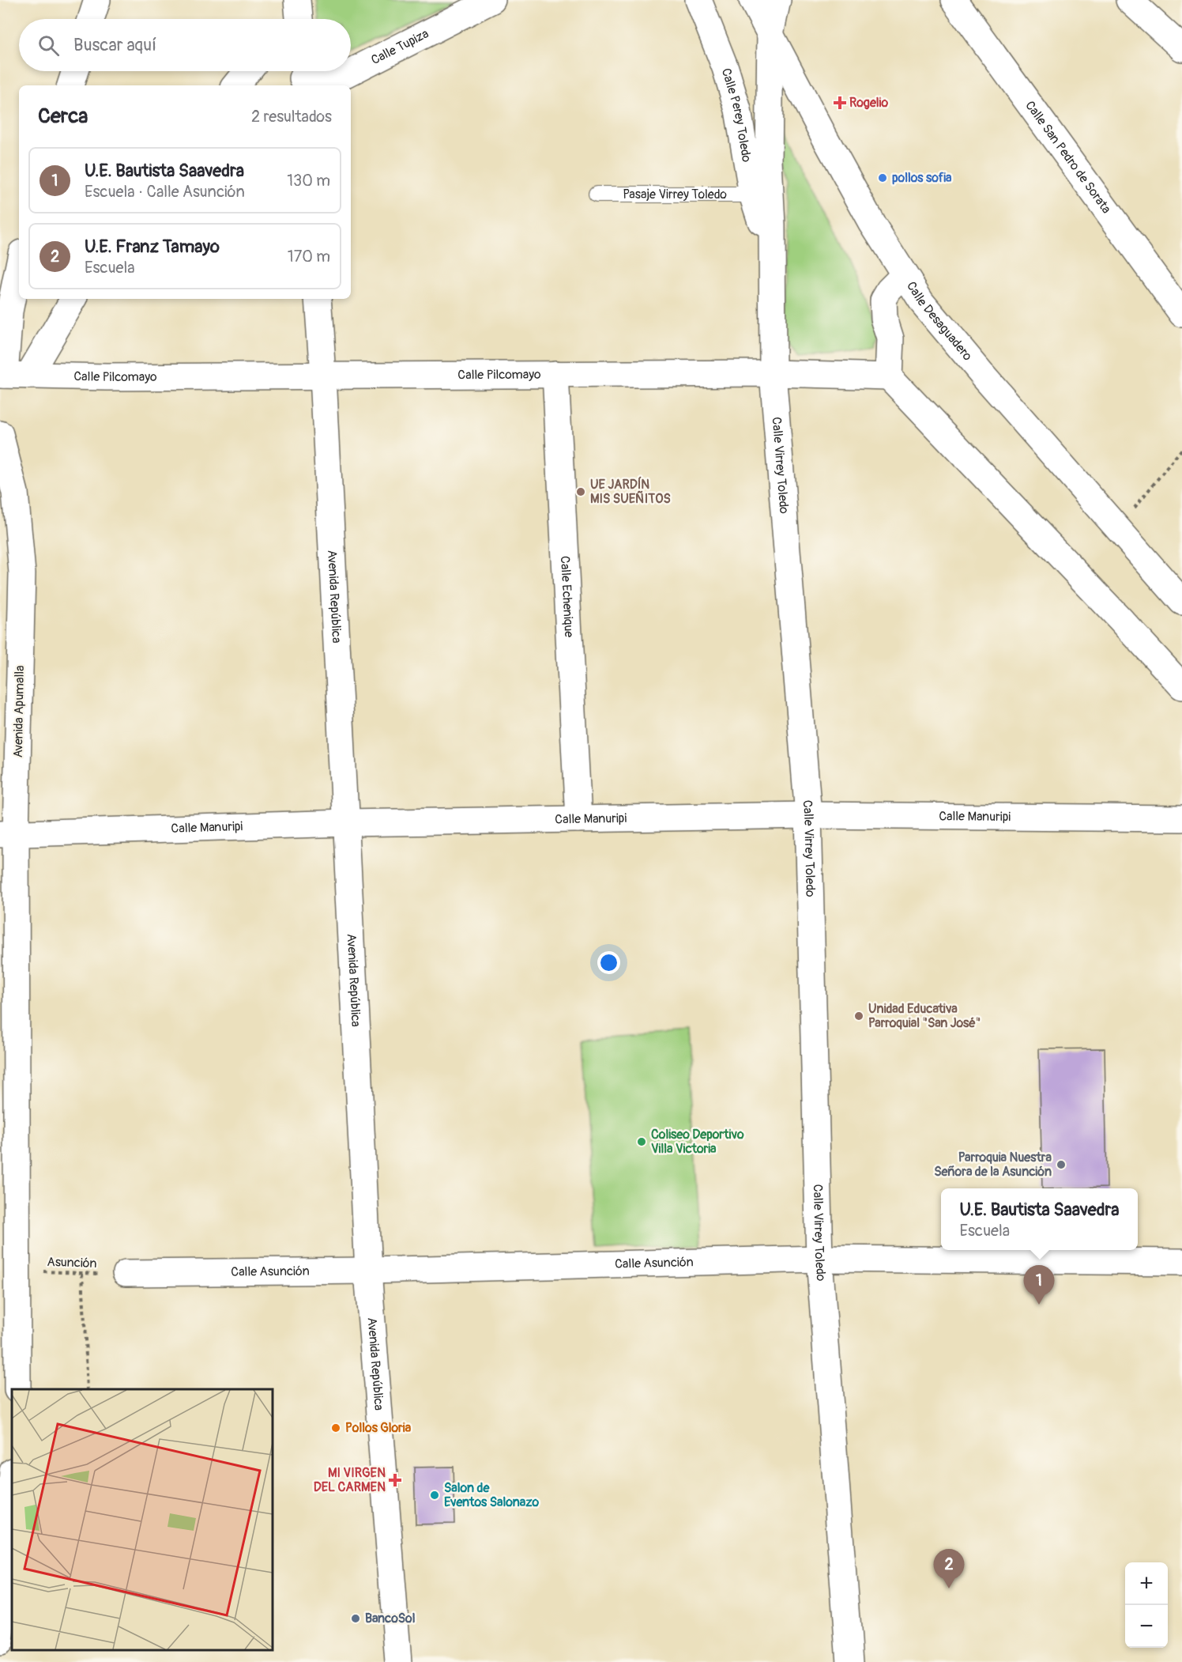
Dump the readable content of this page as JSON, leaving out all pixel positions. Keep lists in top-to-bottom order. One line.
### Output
{"streets":{"street":["Calle Tupiza","Calle Perey Toledo","Calle San Pedro de Sorata","Calle Desaguadero","Calle Pilcomayo","Calle Virrey Toledo","Avenida República","Calle Echenique","Avenida Apumalla","Calle Manuripi","Calle Asunción"],"lane":["Pasaje Virrey Toledo"],"path":["Asunción"]},"crossings":[["Calle Perey Toledo","Pasaje Virrey Toledo"],["Calle Perey Toledo","Calle Virrey Toledo"],["Calle Desaguadero","Calle Virrey Toledo"],["Calle Pilcomayo","Calle Virrey Toledo"],["Calle Pilcomayo","Avenida República"],["Calle Pilcomayo","Calle Echenique"],["Calle Virrey Toledo","Calle Manuripi"],["Calle Virrey Toledo","Calle Asunción"],["Avenida República","Calle Manuripi"],["Avenida República","Calle Asunción"],["Calle Echenique","Calle Manuripi"],["Avenida Apumalla","Calle Manuripi"],["Avenida Apumalla","Asunción"],["Asunción","Calle Asunción"]],"places":{"health":["Rogelio","MI VIRGEN DEL CARMEN"],"other":["pollos sofia","UE JARDÍN MIS SUEÑITOS","Unidad Educativa Parroquial \"San José\"","Coliseo Deportivo Villa Victoria","Parroquia Nuestra Señora de la Asunción","Pollos Gloria","Salon de Eventos Salonazo","BancoSol"]},"page":{"search":"Buscar aquí","heading":["Cerca","2 resultados"],"list":[{"mark":"1","name":"U.E. Bautista Saavedra","note":"Escuela · Calle Asunción","value":"130 m"},{"mark":"2","name":"U.E. Franz Tamayo","note":"Escuela","value":"170 m"}],"popup":["U.E. Bautista Saavedra","Escuela"],"pins":["1","2"],"map_buttons":["+","−"]}}
